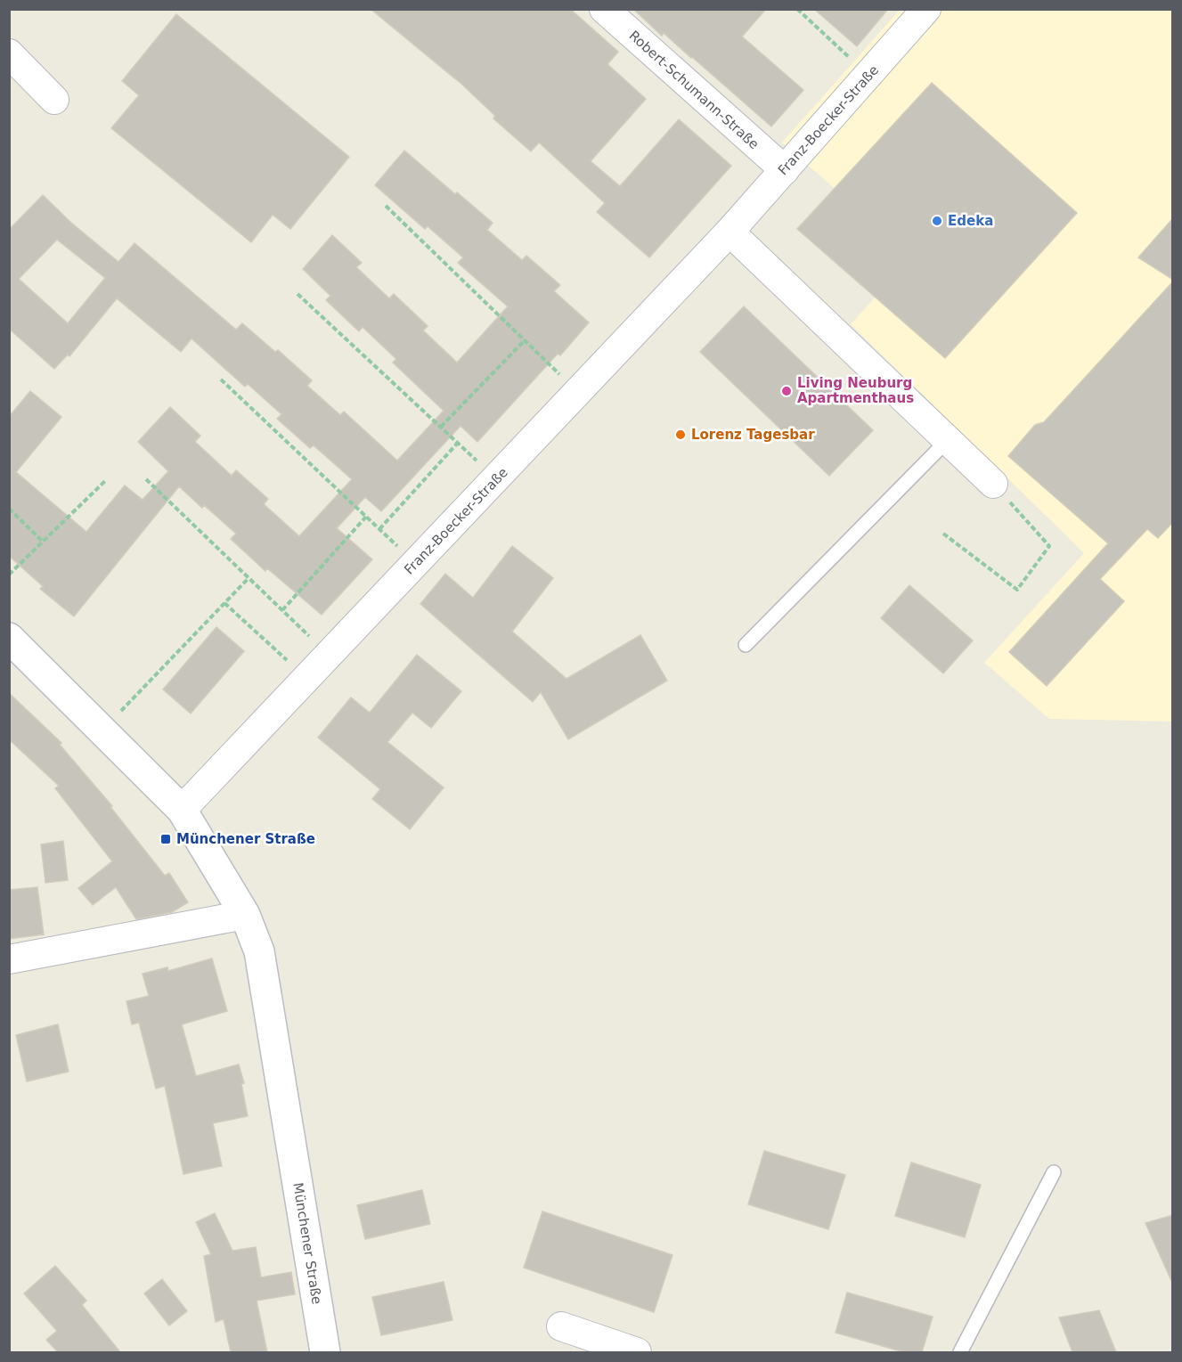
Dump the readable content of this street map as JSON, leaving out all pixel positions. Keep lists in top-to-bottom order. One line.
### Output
{"streets":{"main road":["Münchener Straße"],"street":["Robert-Schumann-Straße","Franz-Boecker-Straße"]},"crossings":[["Robert-Schumann-Straße","Franz-Boecker-Straße"],["Franz-Boecker-Straße","Münchener Straße"]],"places":{"other":["Edeka","Living Neuburg Apartmenthaus","Lorenz Tagesbar"],"transit":["Münchener Straße"]}}
